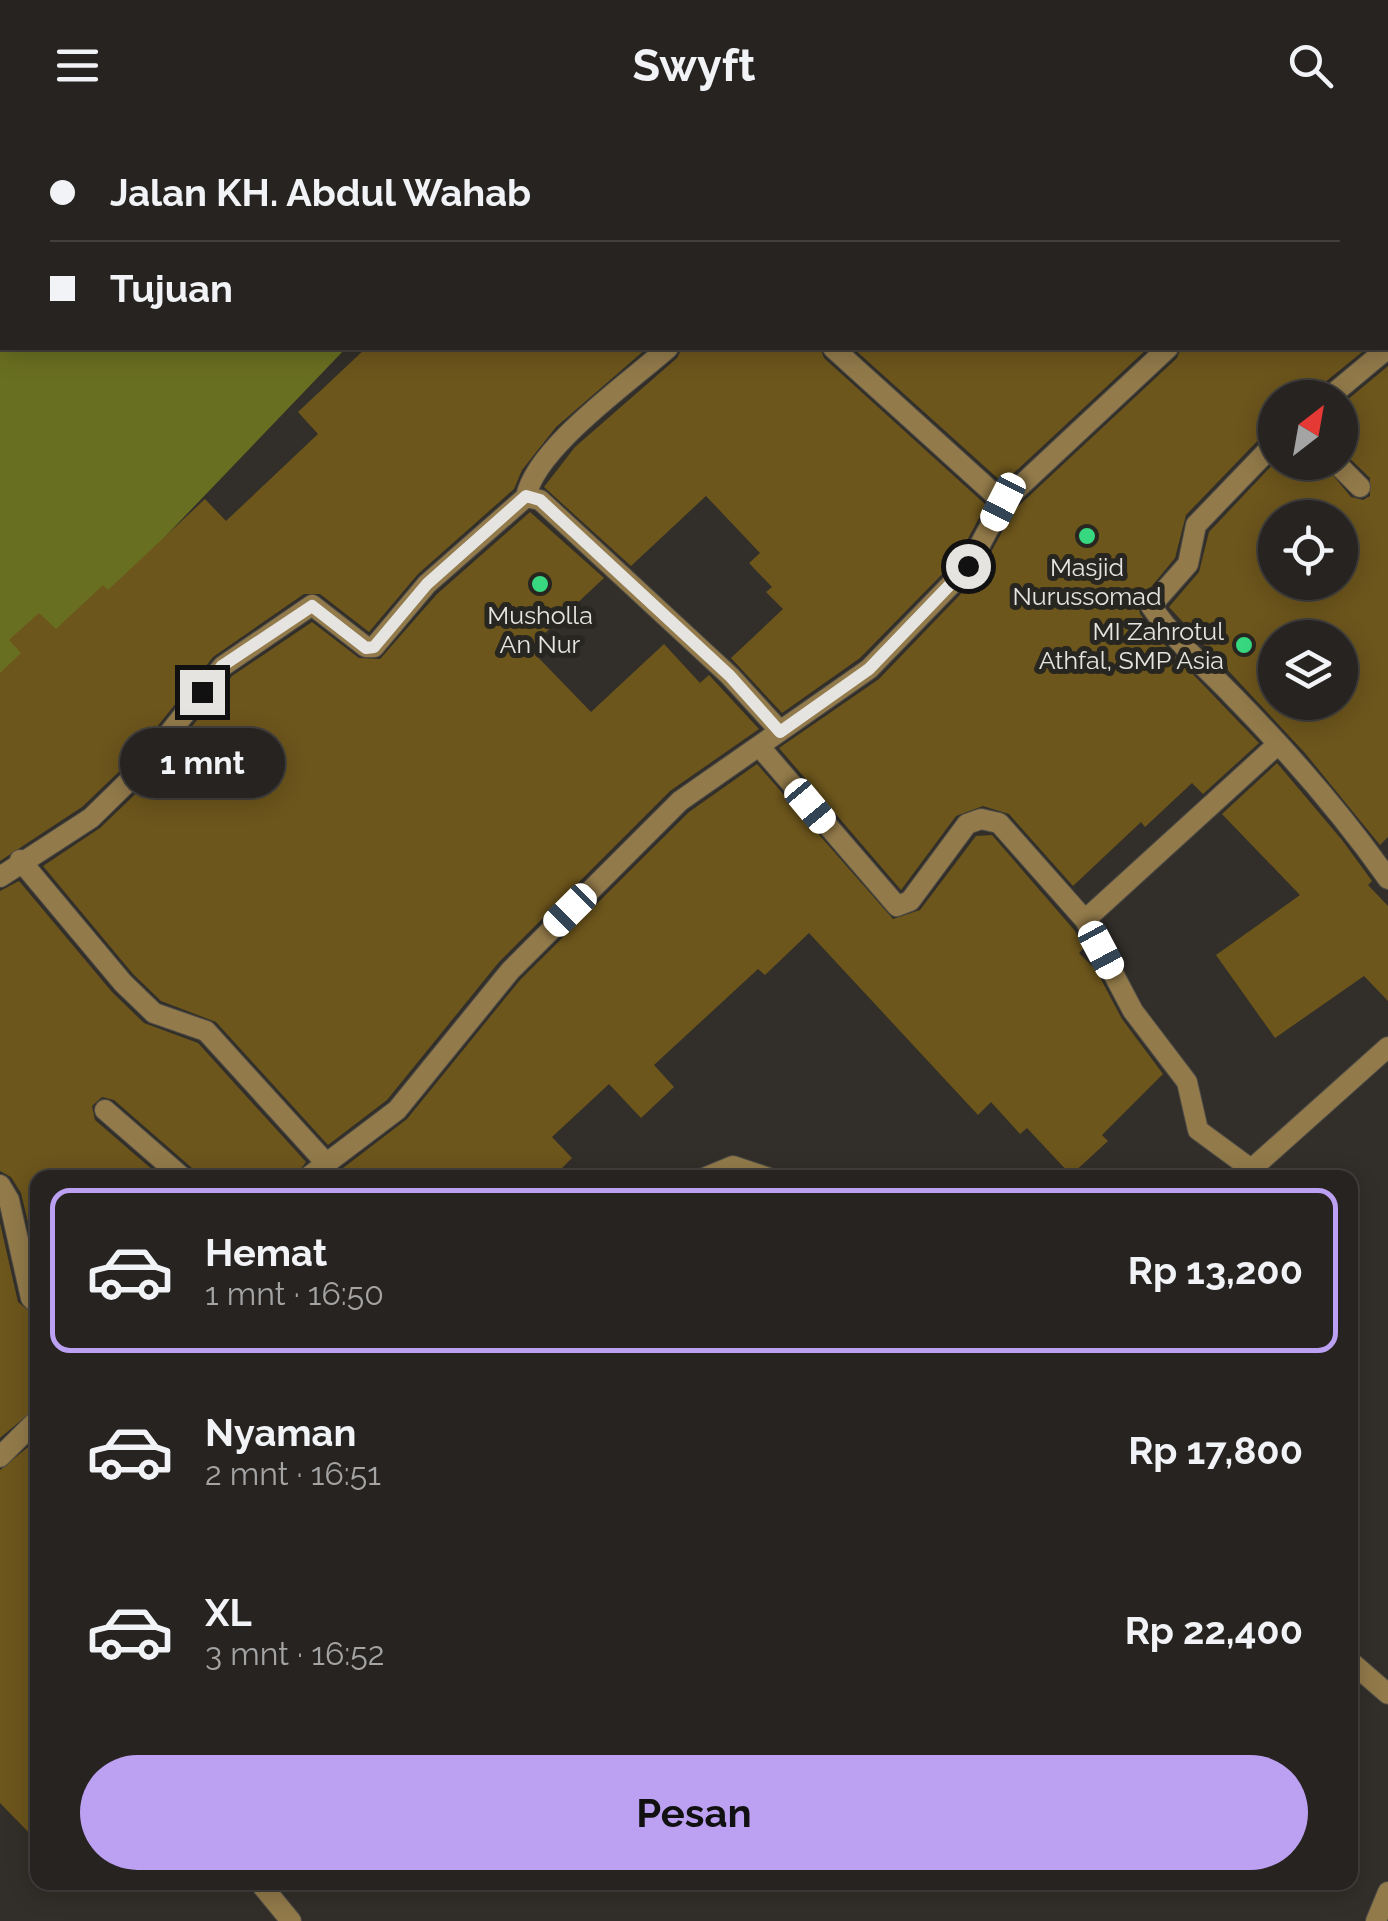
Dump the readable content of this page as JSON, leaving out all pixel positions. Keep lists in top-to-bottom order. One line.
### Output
{"places":["Masjid Nurussomad","Musholla An Nur","MI Zahrotul Athfal, SMP Asia"],"north":"top right","page":{"header":"Swyft","banner":["Jalan KH. Abdul Wahab","Tujuan"],"bubble":"1 mnt","list":[{"name":"Hemat","note":"1 mnt · 16:50","value":"Rp 13,200"},{"name":"Nyaman","note":"2 mnt · 16:51","value":"Rp 17,800"},{"name":"XL","note":"3 mnt · 16:52","value":"Rp 22,400"}],"buttons":"Pesan"}}
